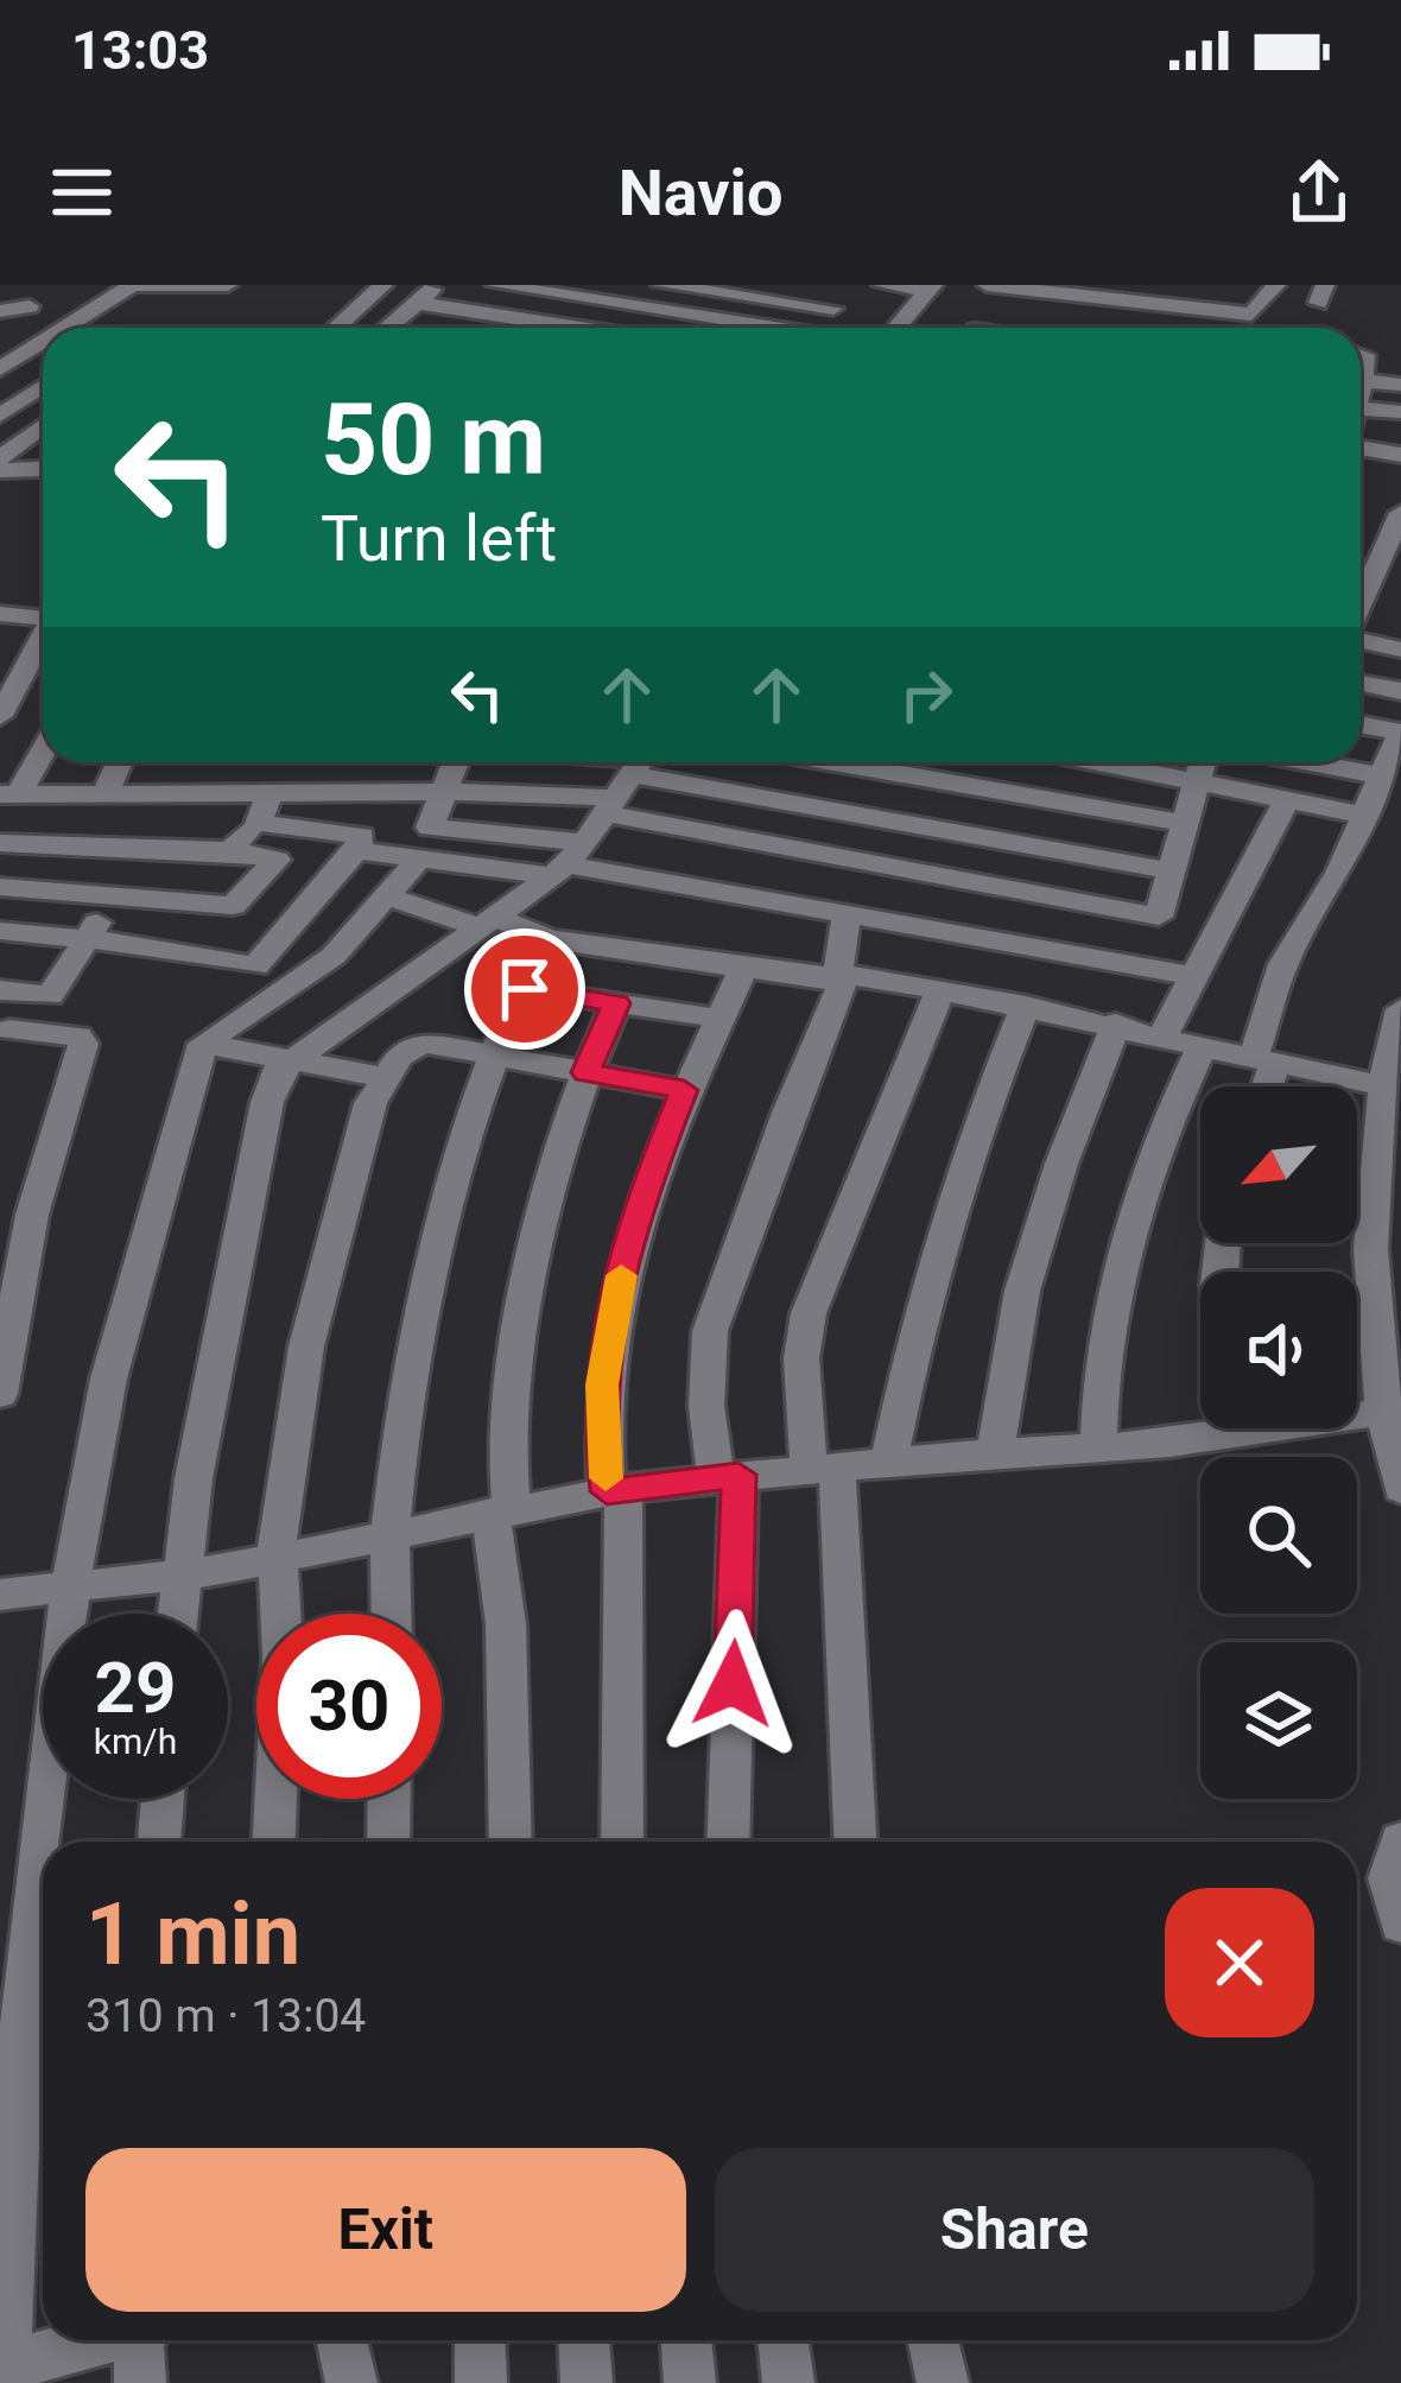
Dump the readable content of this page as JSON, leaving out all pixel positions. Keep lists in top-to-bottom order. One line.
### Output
{"north":"bottom left","page":{"status":"13:03","header":"Navio","turn":["50 m","Turn left"],"speed":"29 km/h","limit":"30","heading":["1 min","310 m · 13:04"],"buttons":["Exit","Share"]}}
